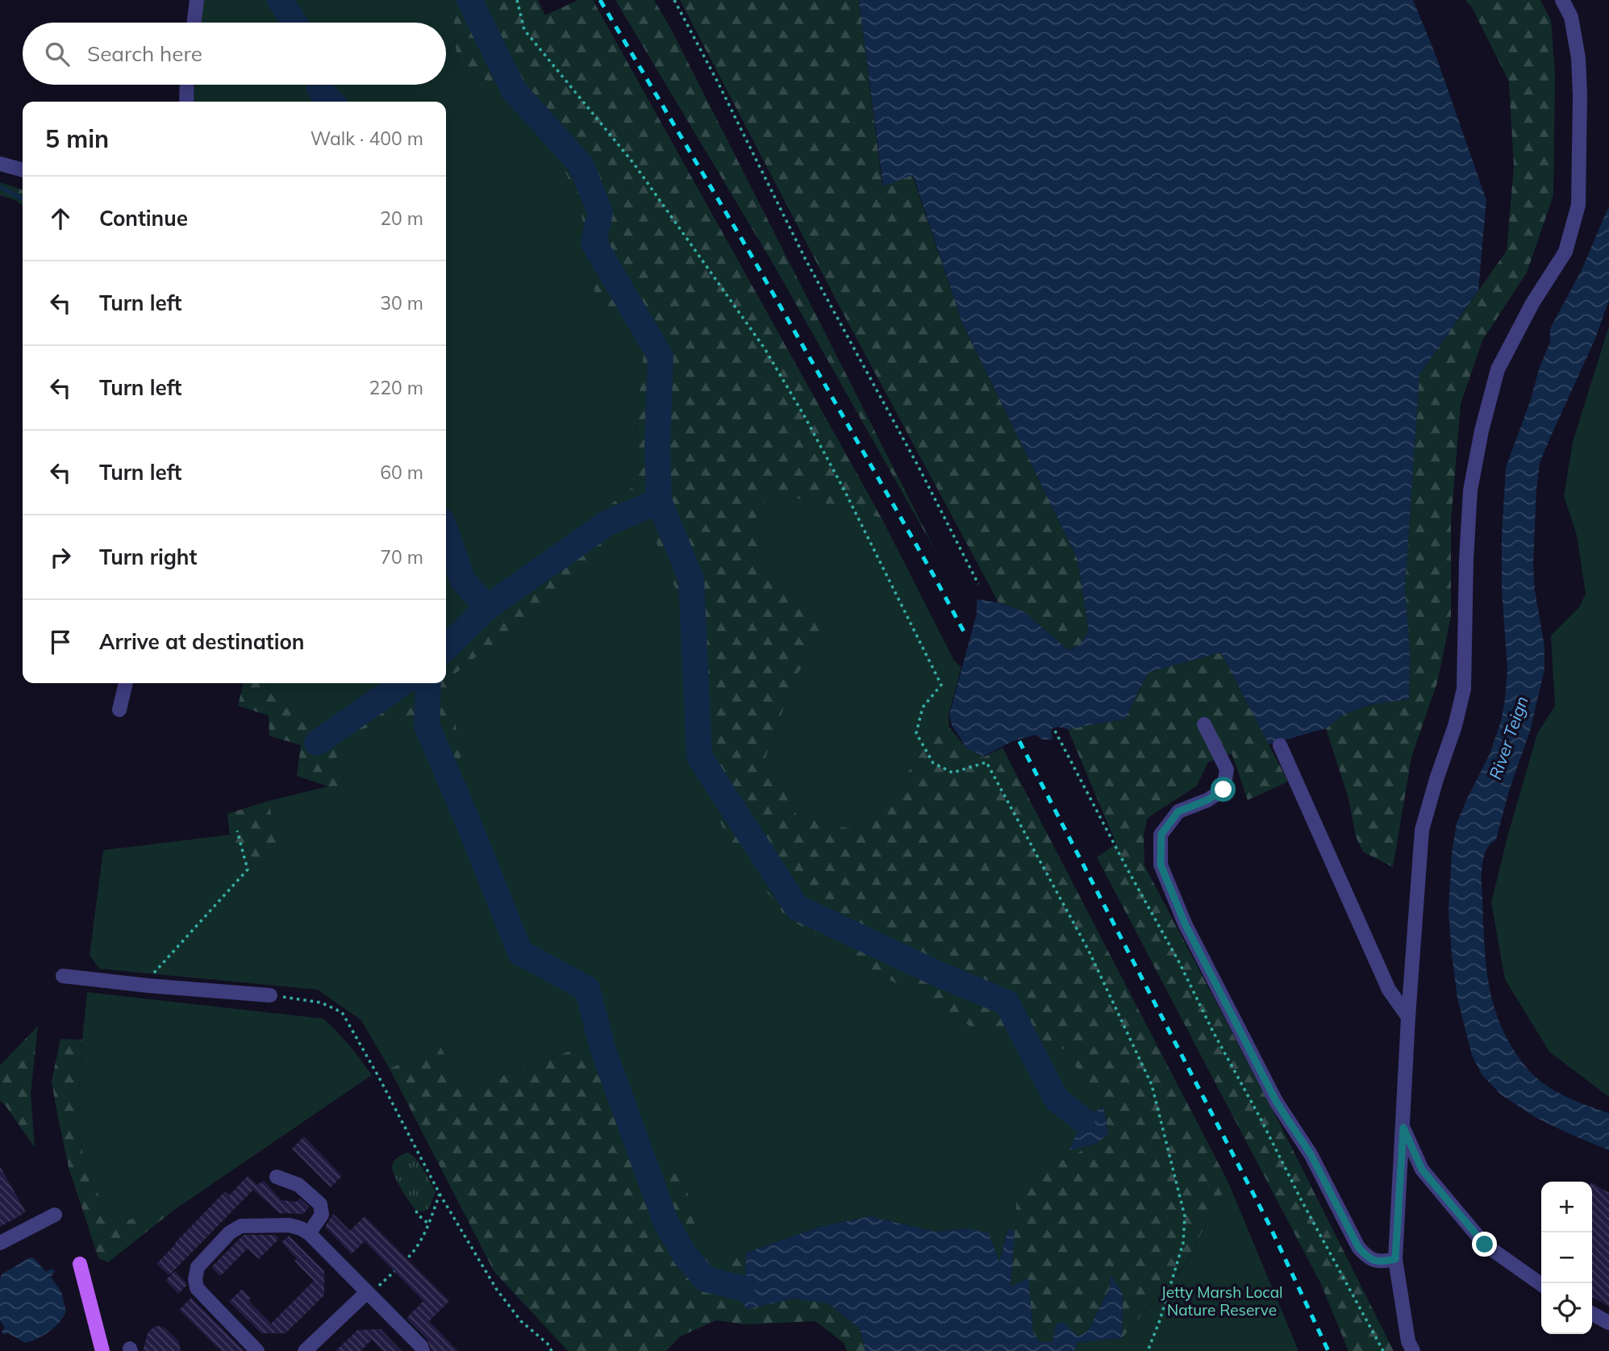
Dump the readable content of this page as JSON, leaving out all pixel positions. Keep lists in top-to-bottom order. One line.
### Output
{"water":["River Teign"],"parks":["Jetty Marsh Local Nature Reserve"],"page":{"search":"Search here","heading":["5 min","Walk · 400 m"],"list":[["Continue","20 m"],["Turn left","30 m"],["Turn left","220 m"],["Turn left","60 m"],["Turn right","70 m"],"Arrive at destination"],"map_buttons":["+","−"]}}
